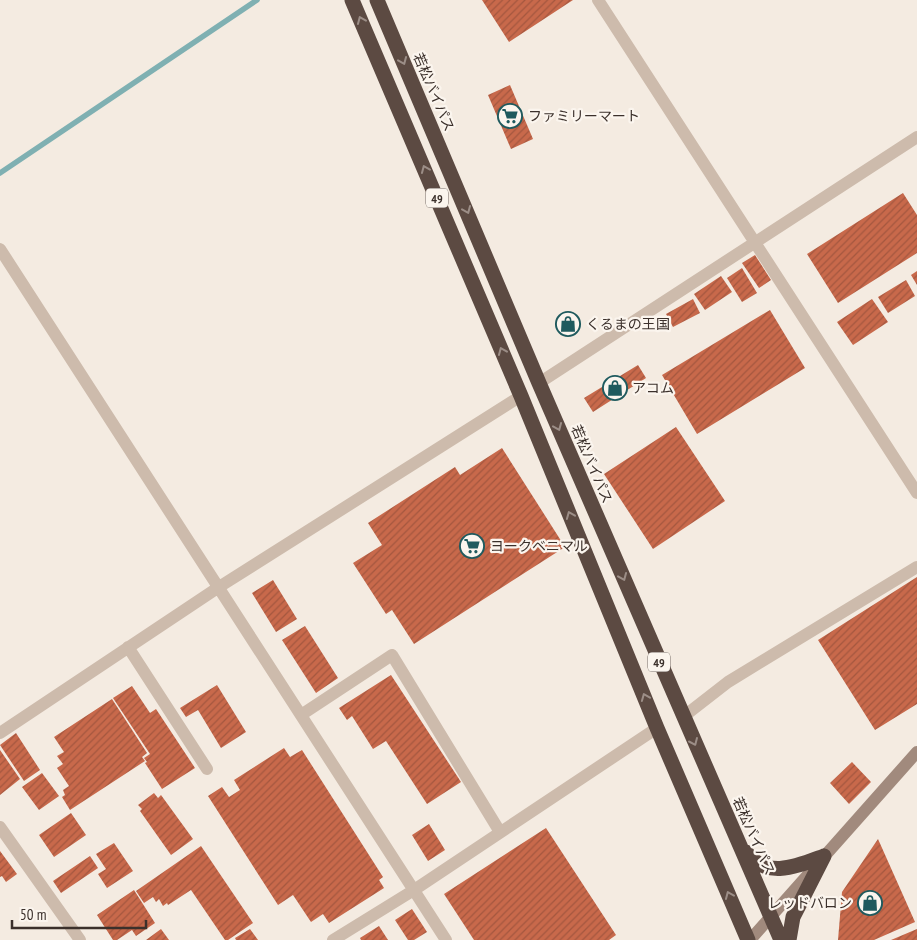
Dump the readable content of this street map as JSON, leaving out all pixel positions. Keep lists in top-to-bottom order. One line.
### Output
{"streets":{"highway":["若松バイパス","49"]},"places":{"supermarket":["ファミリーマート","ヨークベニマル"],"shop":["くるまの王国","アコム","レッドバロン"]},"scale_bar":"50 m"}
